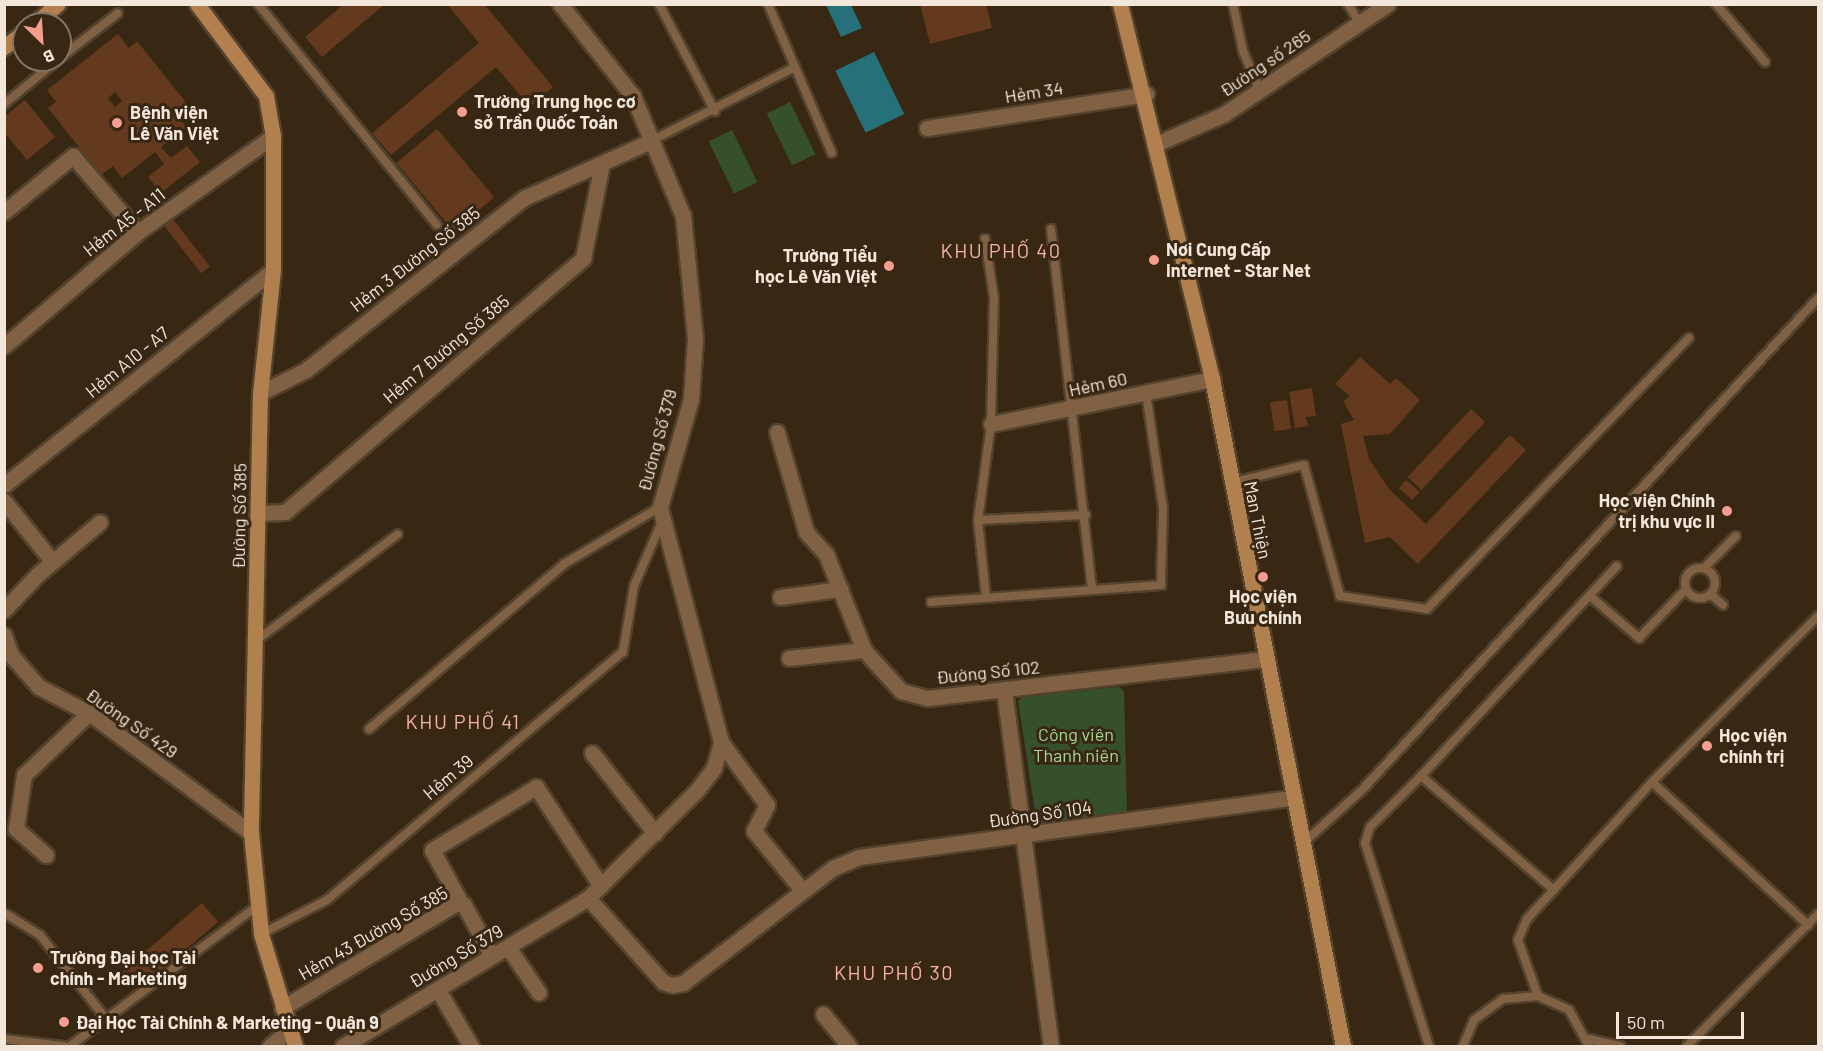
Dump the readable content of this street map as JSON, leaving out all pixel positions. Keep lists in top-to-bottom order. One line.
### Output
{"streets":{"street":["Đường số 265","Hẻm 34","Hẻm A5 - A11","Hẻm 3 Đường Số 385","Hẻm 7 Đường Số 385","Hẻm A10 - A7","Hẻm 60","Đường Số 379","Đường Số 385","Man Thiện","Đường Số 102","Đường Số 429","Đường Số 104","Hẻm 43 Đường Số 385"],"lane":["Hẻm 39"]},"crossings":[["Đường số 265","Man Thiện"],["Hẻm 34","Man Thiện"],["Hẻm A5 - A11","Đường Số 385"],["Hẻm 3 Đường Số 385","Hẻm 7 Đường Số 385"],["Hẻm 3 Đường Số 385","Đường Số 379"],["Hẻm 3 Đường Số 385","Đường Số 385"],["Hẻm 7 Đường Số 385","Đường Số 385"],["Hẻm A10 - A7","Đường Số 385"],["Hẻm 60","Man Thiện"],["Đường Số 379","Hẻm 39"],["Đường Số 379","Hẻm 43 Đường Số 385"],["Đường Số 385","Đường Số 429"],["Đường Số 385","Hẻm 39"],["Đường Số 385","Hẻm 43 Đường Số 385"],["Man Thiện","Đường Số 102"],["Man Thiện","Đường Số 104"]],"districts":["KHU PHỐ 40","KHU PHỐ 41","KHU PHỐ 30"],"parks":["Công viên Thanh niên"],"places":["Trường Trung học cơ sở Trần Quốc Toản","Bệnh viện Lê Văn Việt","Nơi Cung Cấp Internet - Star Net","Trường Tiểu học Lê Văn Việt","Học viện Chính trị khu vực II","Học viện Bưu chính","Học viện chính trị","Trường Đại học Tài chính - Marketing","Đại Học Tài Chính & Marketing - Quận 9"],"scale_bar":"50 m","north":"bottom right"}
